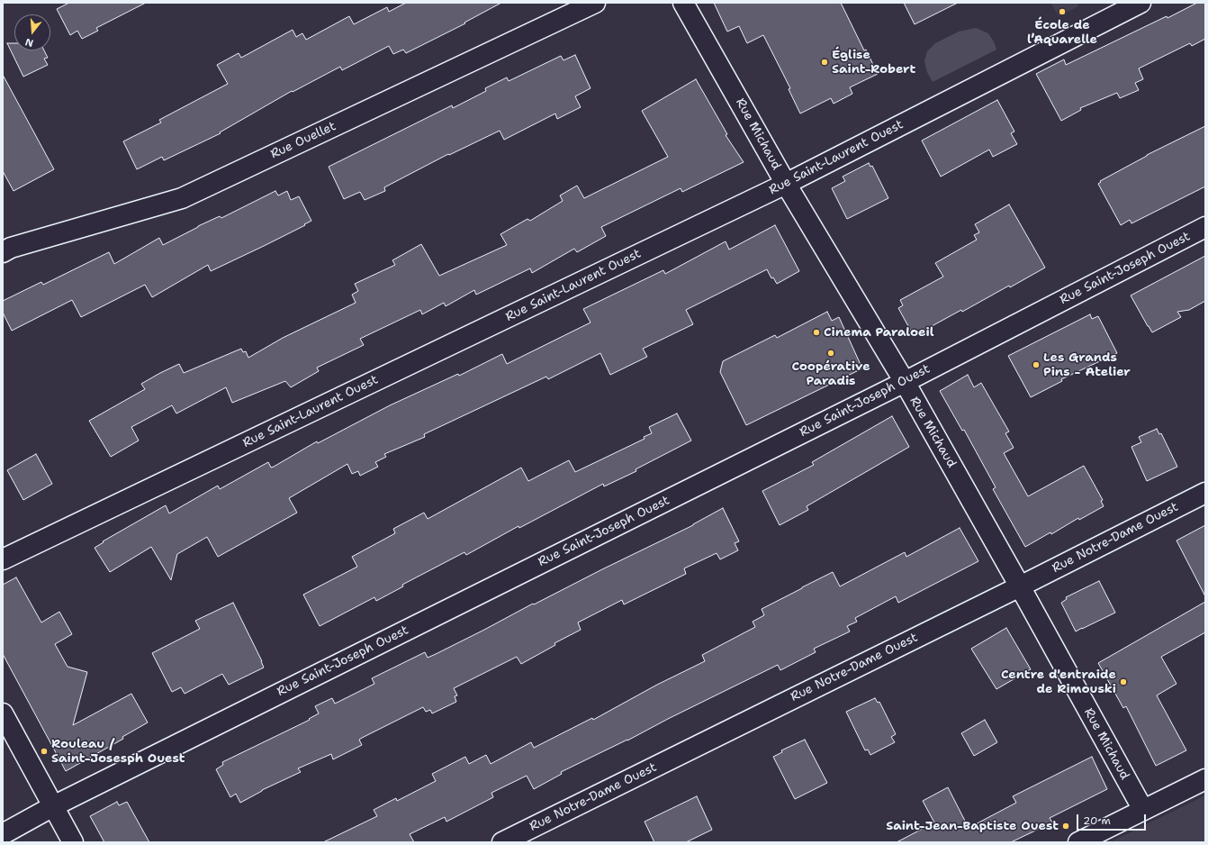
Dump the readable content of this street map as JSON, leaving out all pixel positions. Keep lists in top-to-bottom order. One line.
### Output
{"streets":{"street":["Rue Michaud","Rue Ouellet","Rue Saint-Laurent Ouest","Rue Saint-Joseph Ouest","Rue Notre-Dame Ouest"]},"crossings":[["Rue Michaud","Rue Saint-Laurent Ouest"],["Rue Michaud","Rue Saint-Joseph Ouest"],["Rue Michaud","Rue Notre-Dame Ouest"]],"places":["École de l’Aquarelle","Église Saint-Robert","Cinema Paraloeil","Coopérative Paradis","Les Grands Pins - Atelier","Centre d'entraide de Rimouski","Rouleau / Saint-Josesph Ouest","Saint-Jean-Baptiste Ouest"],"scale_bar":"20 m","north":"bottom"}
